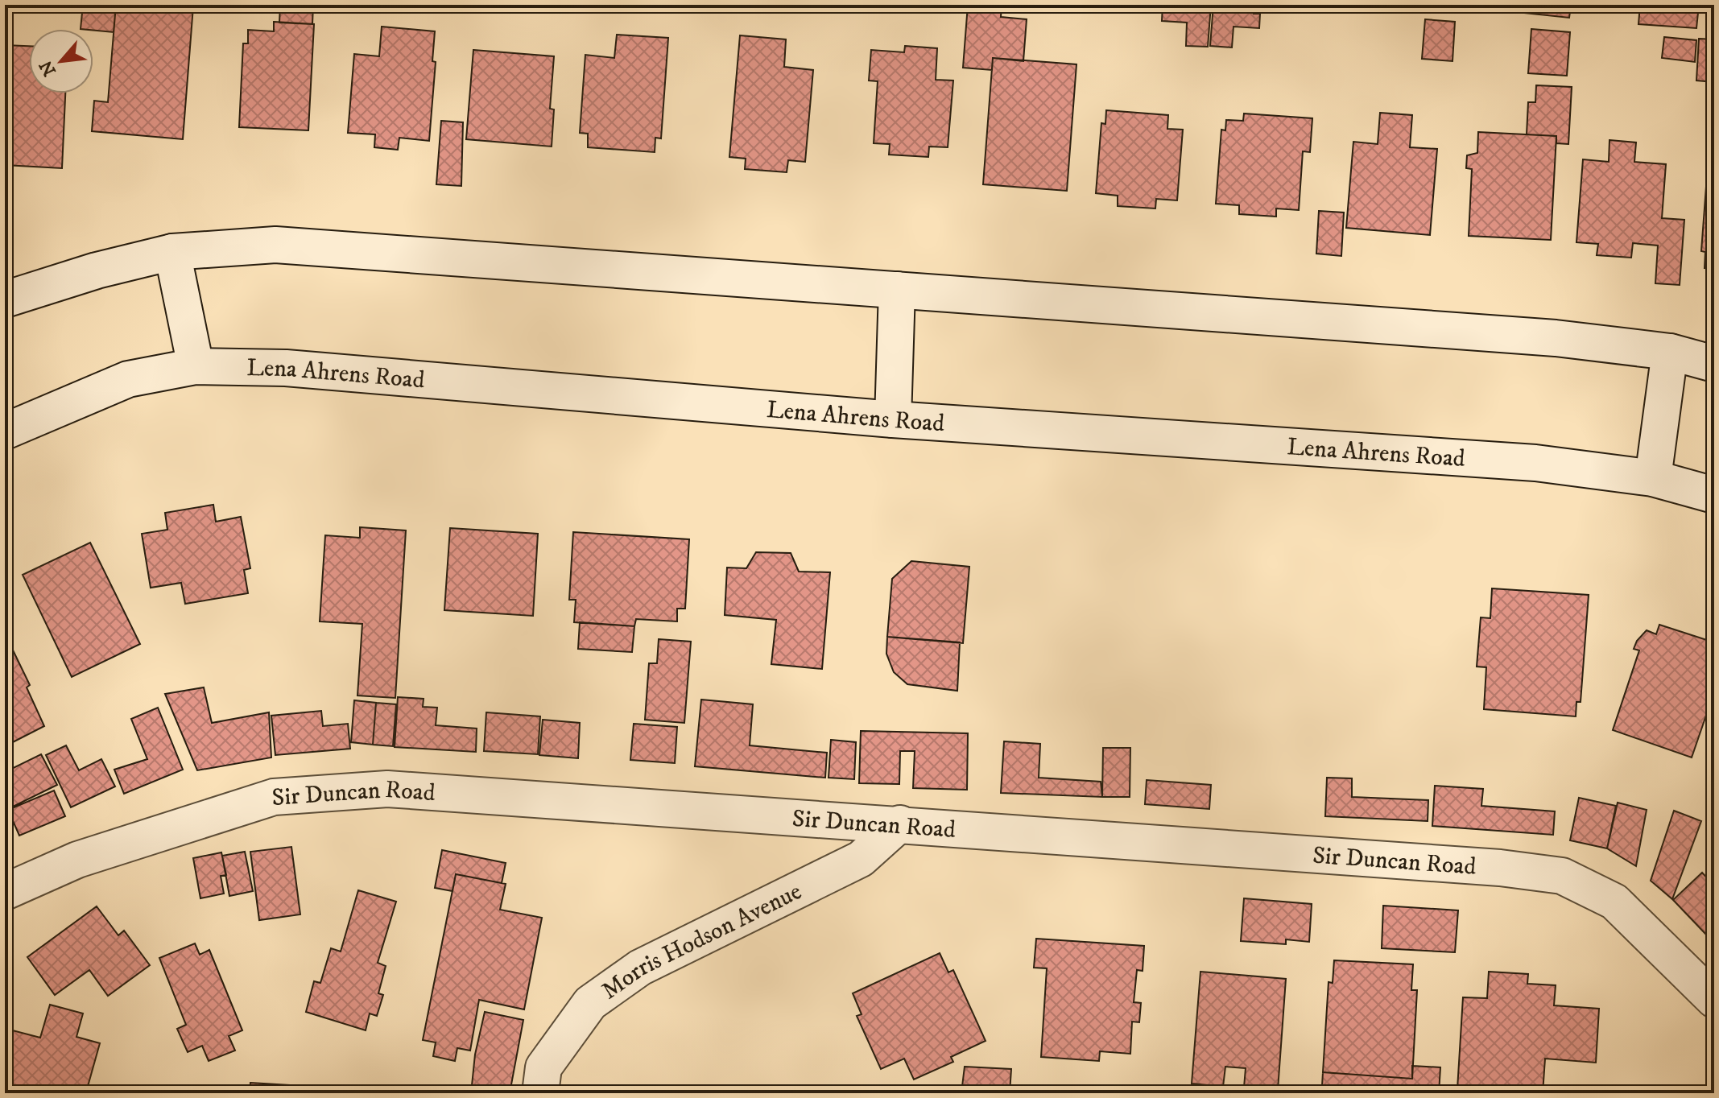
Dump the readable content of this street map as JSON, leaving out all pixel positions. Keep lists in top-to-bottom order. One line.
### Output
{"streets":{"main road":["Lena Ahrens Road","Sir Duncan Road","Morris Hodson Avenue"]},"crossings":[["Sir Duncan Road","Morris Hodson Avenue"]],"north":"bottom left"}
